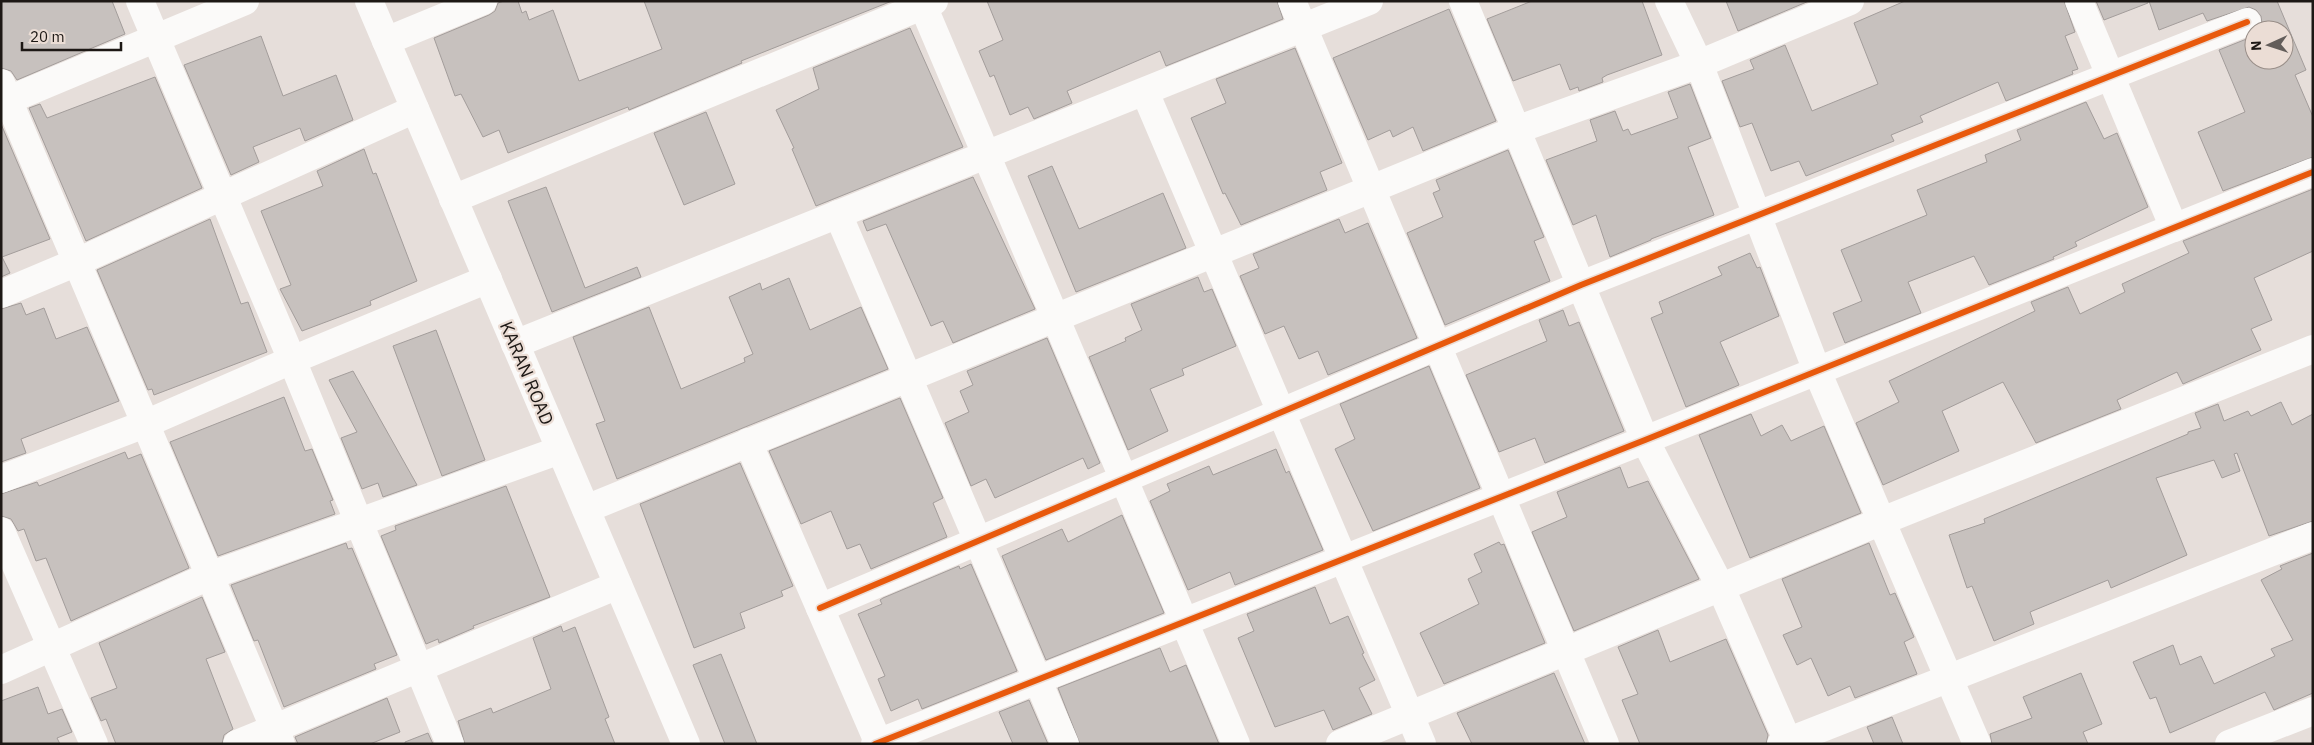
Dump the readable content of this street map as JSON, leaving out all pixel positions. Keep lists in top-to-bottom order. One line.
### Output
{"streets":{"street":["KARAN ROAD"]},"scale_bar":"20 m","north":"left"}
